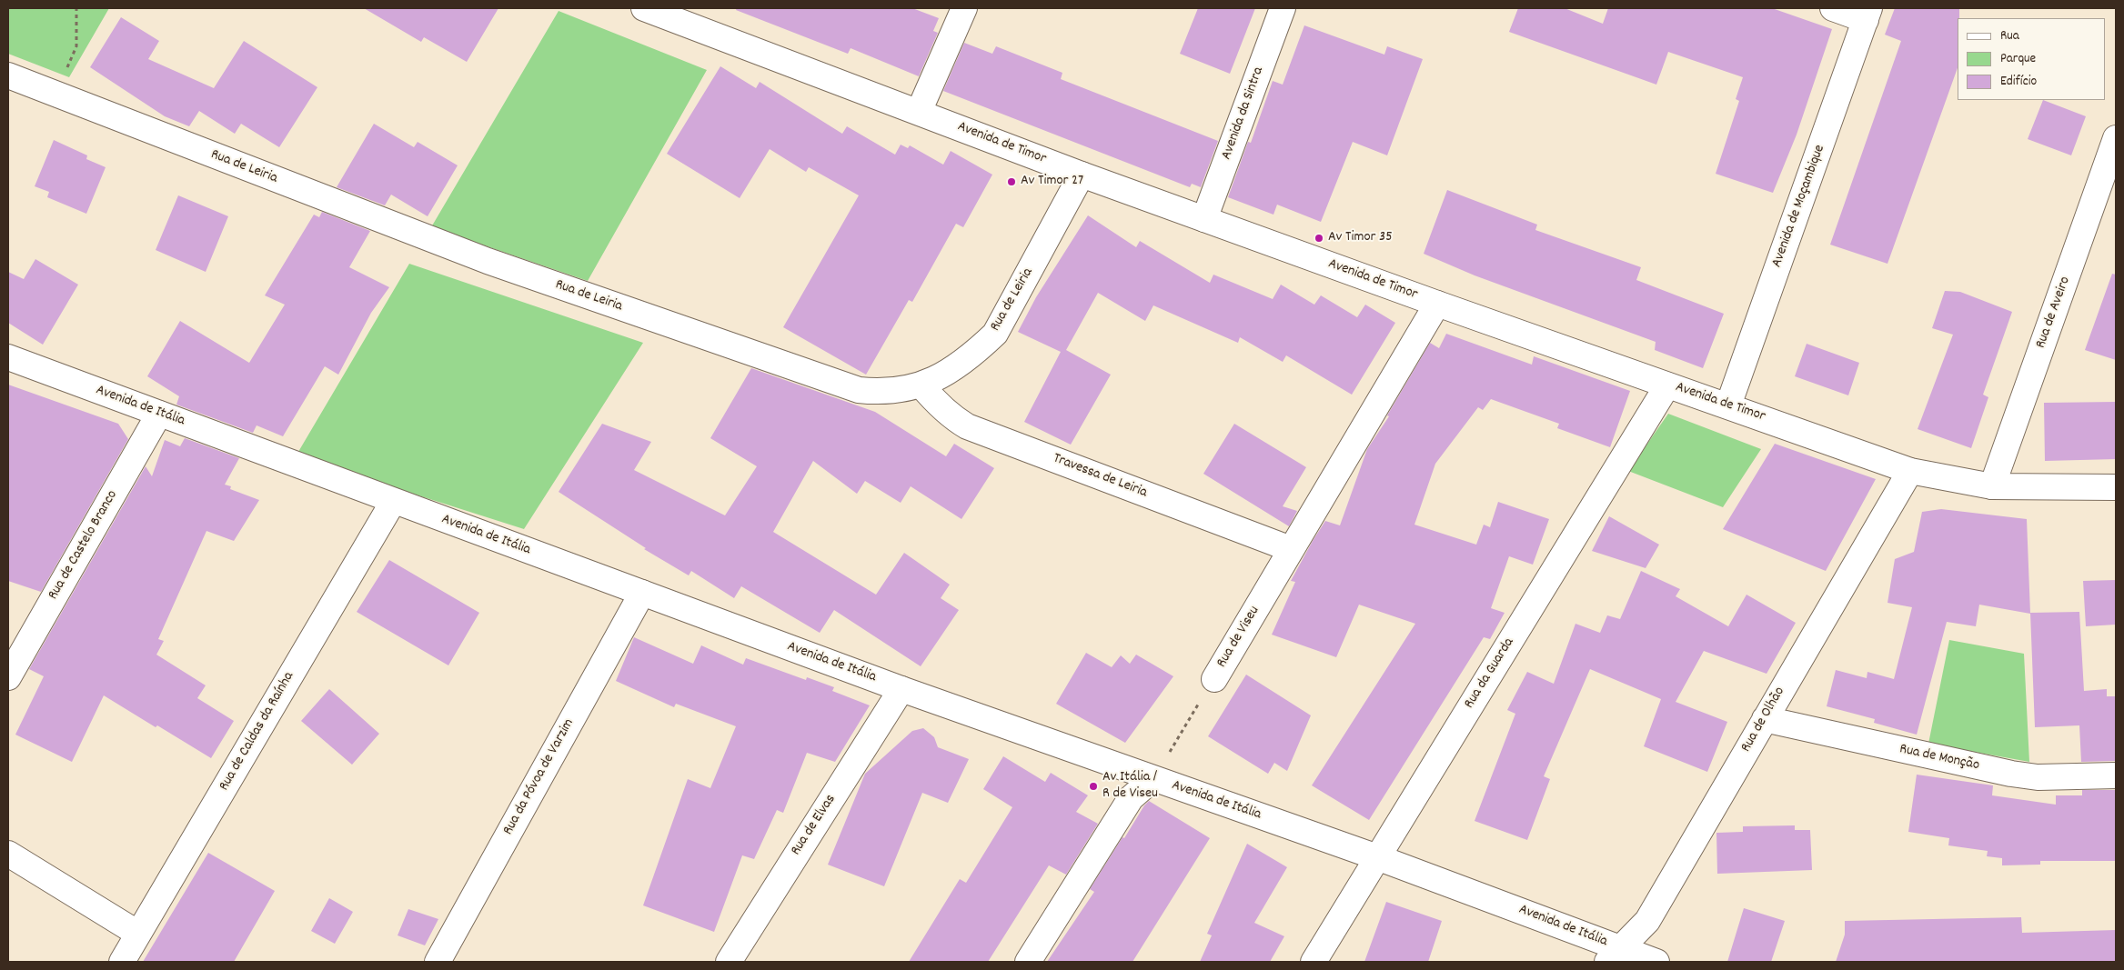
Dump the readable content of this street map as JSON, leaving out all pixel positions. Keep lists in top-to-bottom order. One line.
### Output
{"streets":{"street":["Avenida da Sintra","Avenida de Timor","Rua de Leiria","Avenida de Moçambique","Rua de Aveiro","Avenida de Itália","Travessa de Leiria","Rua de Castelo Branco","Rua de Viseu","Rua da Guarda","Rua de Olhão","Rua de Caldas da Raínha","Rua de Monção","Rua da Póvoa de Varzim","Rua de Elvas"]},"crossings":[["Avenida da Sintra","Avenida de Timor"],["Avenida de Timor","Rua de Leiria"],["Avenida de Timor","Avenida de Moçambique"],["Avenida de Timor","Rua de Aveiro"],["Avenida de Timor","Rua de Viseu"],["Avenida de Timor","Rua da Guarda"],["Avenida de Timor","Rua de Olhão"],["Rua de Leiria","Travessa de Leiria"],["Avenida de Itália","Rua de Castelo Branco"],["Avenida de Itália","Rua de Viseu"],["Avenida de Itália","Rua da Guarda"],["Avenida de Itália","Rua de Olhão"],["Avenida de Itália","Rua de Caldas da Raínha"],["Avenida de Itália","Rua da Póvoa de Varzim"],["Avenida de Itália","Rua de Elvas"],["Travessa de Leiria","Rua de Viseu"],["Rua de Olhão","Rua de Monção"]],"places":["Av Timor 27","Av Timor 35","Av Itália / R de Viseu"],"legend":["Rua","Parque","Edifício"]}
